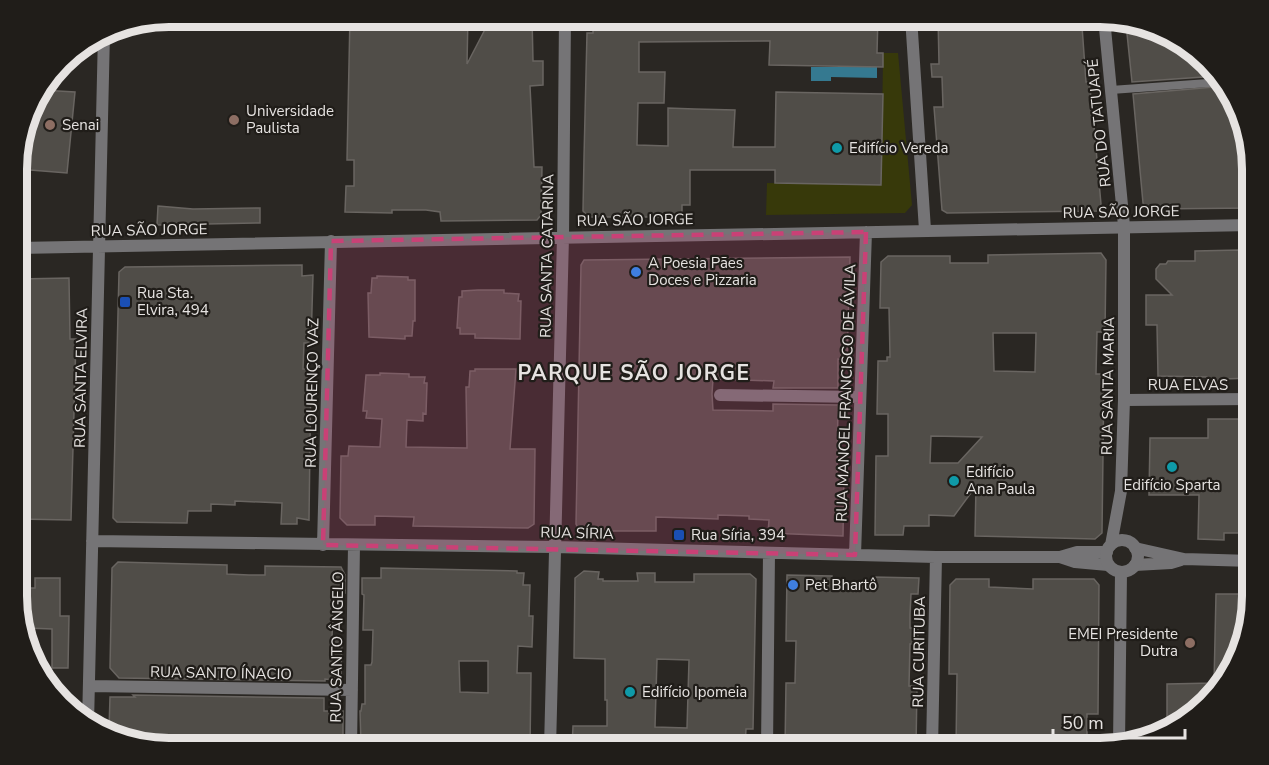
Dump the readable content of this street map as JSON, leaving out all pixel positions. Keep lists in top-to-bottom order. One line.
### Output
{"streets":{"street":["RUA DO TATUAPÉ","RUA SÃO JORGE","RUA SANTA CATARINA","RUA SANTA ELVIRA","RUA ELVAS","RUA SANTA MARIA","RUA LOURENÇO VAZ","RUA MANOEL FRANCISCO DE ÁVILA","RUA SÍRIA","RUA SANTO ÂNGELO","RUA CURITUBA","RUA SANTO ÍNACIO"]},"crossings":[["RUA DO TATUAPÉ","RUA SÃO JORGE"],["RUA DO TATUAPÉ","RUA SANTA MARIA"],["RUA SÃO JORGE","RUA SANTA CATARINA"],["RUA SÃO JORGE","RUA SANTA ELVIRA"],["RUA SÃO JORGE","RUA SANTA MARIA"],["RUA SÃO JORGE","RUA LOURENÇO VAZ"],["RUA SÃO JORGE","RUA MANOEL FRANCISCO DE ÁVILA"],["RUA SANTA CATARINA","RUA SÍRIA"],["RUA SANTA ELVIRA","RUA SÍRIA"],["RUA SANTA ELVIRA","RUA SANTO ÍNACIO"],["RUA ELVAS","RUA SANTA MARIA"],["RUA SANTA MARIA","RUA SÍRIA"],["RUA LOURENÇO VAZ","RUA SÍRIA"],["RUA MANOEL FRANCISCO DE ÁVILA","RUA SÍRIA"],["RUA SÍRIA","RUA SANTO ÂNGELO"],["RUA SÍRIA","RUA CURITUBA"],["RUA SANTO ÂNGELO","RUA SANTO ÍNACIO"]],"districts":["PARQUE SÃO JORGE"],"places":{"other":["Universidade Paulista","Senai","Edifício Vereda","A Poesia Pães Doces e Pizzaria","Edifício Sparta","Edifício Ana Paula","Pet Bhartô","EMEI Presidente Dutra","Edifício Ipomeia"],"transit":["Rua Sta. Elvira, 494","Rua Síria, 394"]},"scale_bar":"50 m"}
